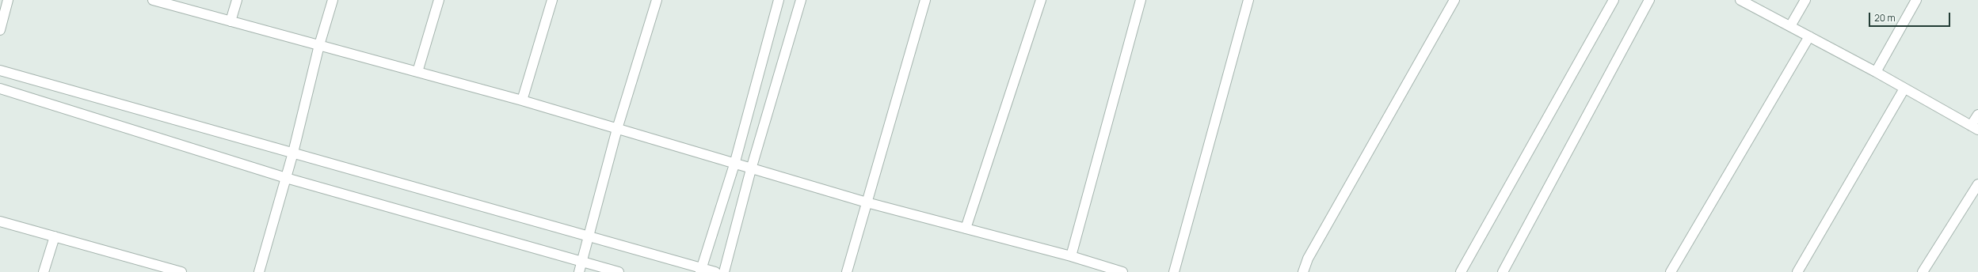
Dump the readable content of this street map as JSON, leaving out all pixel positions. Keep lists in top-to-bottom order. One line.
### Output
{"scale_bar":"20 m"}
